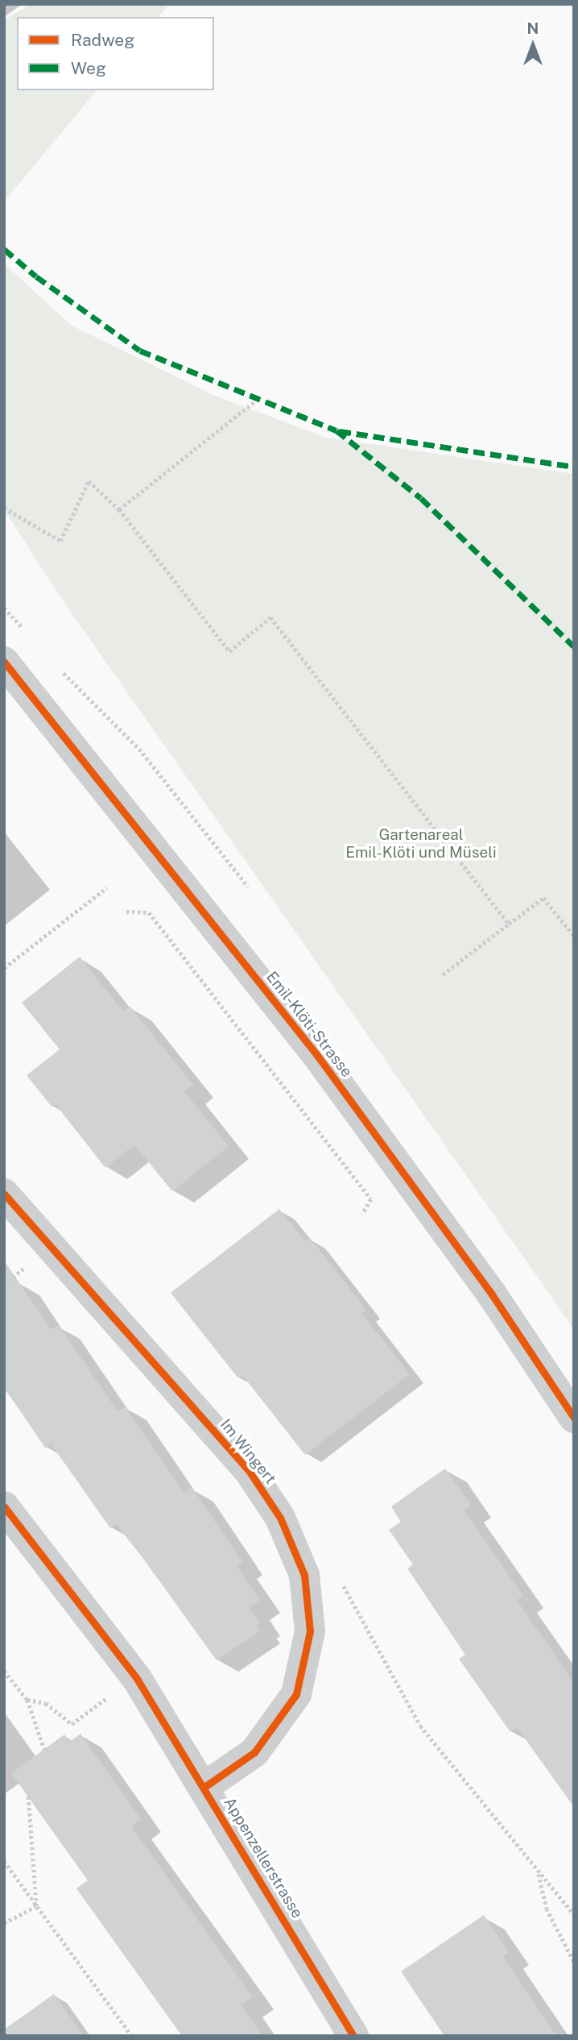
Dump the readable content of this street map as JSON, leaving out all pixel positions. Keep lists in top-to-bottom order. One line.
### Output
{"streets":{"street":["Emil-Klöti-Strasse","Im Wingert","Appenzellerstrasse"]},"crossings":[["Im Wingert","Appenzellerstrasse"]],"parks":["Gartenareal Emil-Klöti und Müseli"],"legend":["Radweg","Weg"],"north":"top"}
